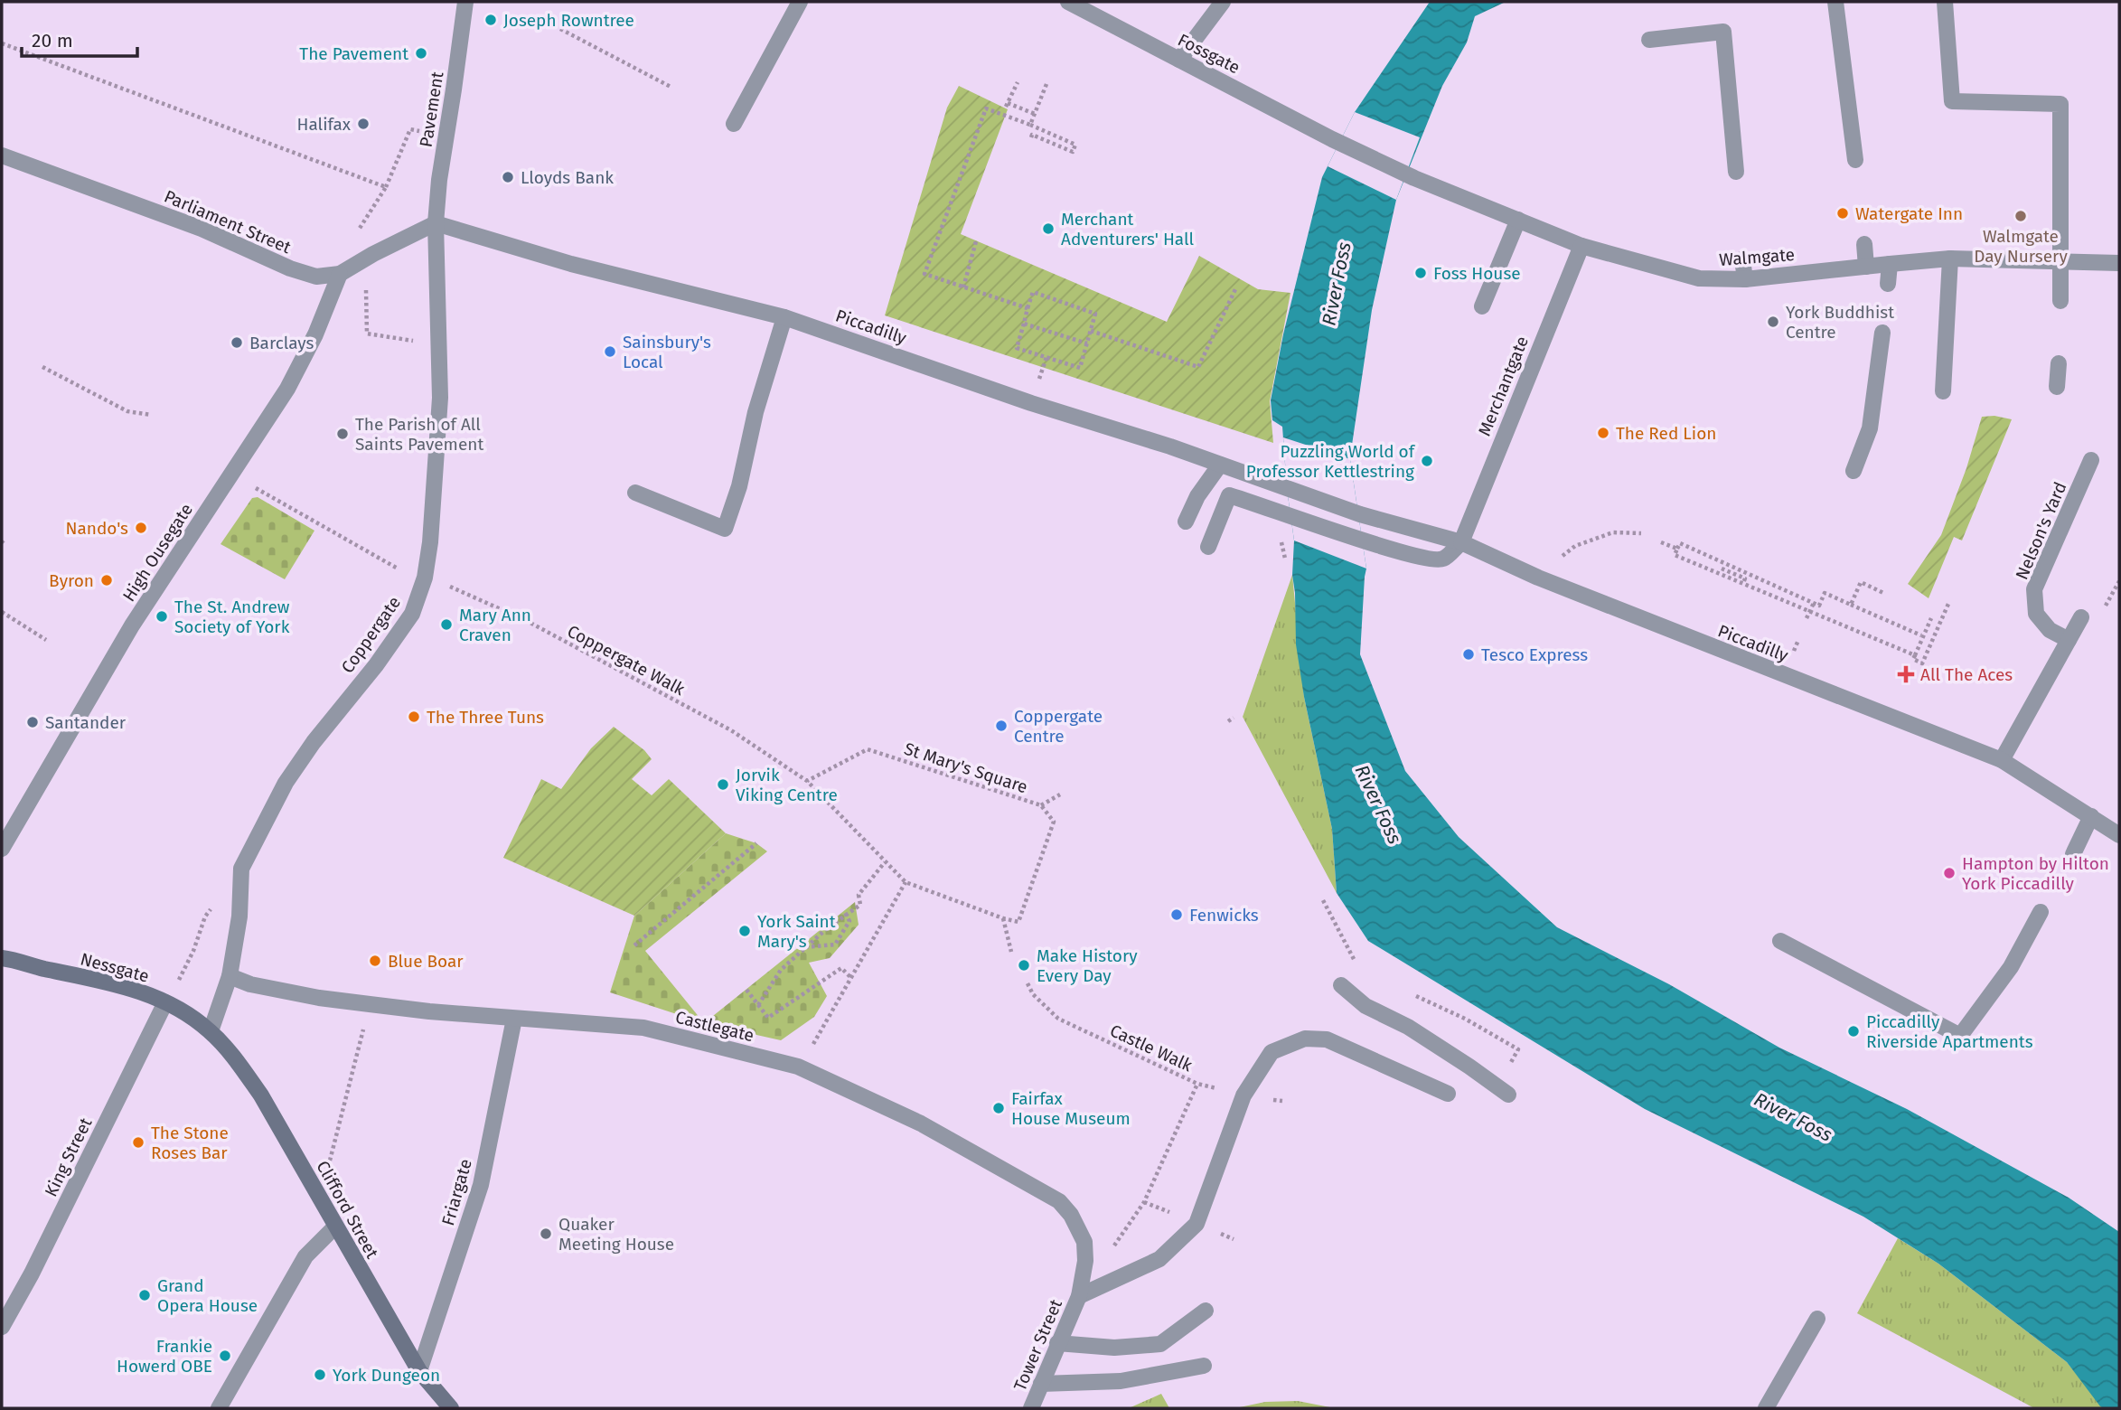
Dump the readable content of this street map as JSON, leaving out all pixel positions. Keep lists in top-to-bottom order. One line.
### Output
{"streets":{"main road":["Nessgate","Clifford Street"],"street":["Fossgate","Pavement","Parliament Street","Walmgate","Piccadilly","Merchantgate","Nelson's Yard","High Ousegate","Coppergate","Castlegate","King Street","Friargate","Tower Street"],"path":["Coppergate Walk","St Mary's Square","Castle Walk"]},"crossings":[["Fossgate","Walmgate"],["Pavement","Piccadilly"],["Pavement","Coppergate"],["Parliament Street","High Ousegate"],["Walmgate","Merchantgate"],["Piccadilly","Merchantgate"],["Piccadilly","Coppergate"],["High Ousegate","Coppergate Walk"],["Coppergate","Coppergate Walk"],["Coppergate","Nessgate"],["Coppergate","Castlegate"],["Coppergate","Clifford Street"],["Coppergate Walk","St Mary's Square"],["Nessgate","King Street"],["Nessgate","Clifford Street"],["Castlegate","Friargate"],["Castlegate","Tower Street"],["Friargate","Clifford Street"]],"water":["River Foss"],"places":{"other":["Joseph Rowntree","The Pavement","Halifax","Lloyds Bank","Watergate Inn","Walmgate Day Nursery","Merchant Adventurers' Hall","Foss House","York Buddhist Centre","Barclays","Sainsbury's Local","The Red Lion","The Parish of All Saints Pavement","Puzzling World of Professor Kettlestring","Nando's","Byron","The St. Andrew Society of York","Mary Ann Craven","Tesco Express","The Three Tuns","Santander","Coppergate Centre","Jorvik Viking Centre","Hampton by Hilton York Piccadilly","Fenwicks","York Saint Mary's","Blue Boar","Make History Every Day","Piccadilly Riverside Apartments","Fairfax House Museum","The Stone Roses Bar","Quaker Meeting House","Grand Opera House","Frankie Howerd OBE","York Dungeon"],"health":["All The Aces"]},"scale_bar":"20 m"}
